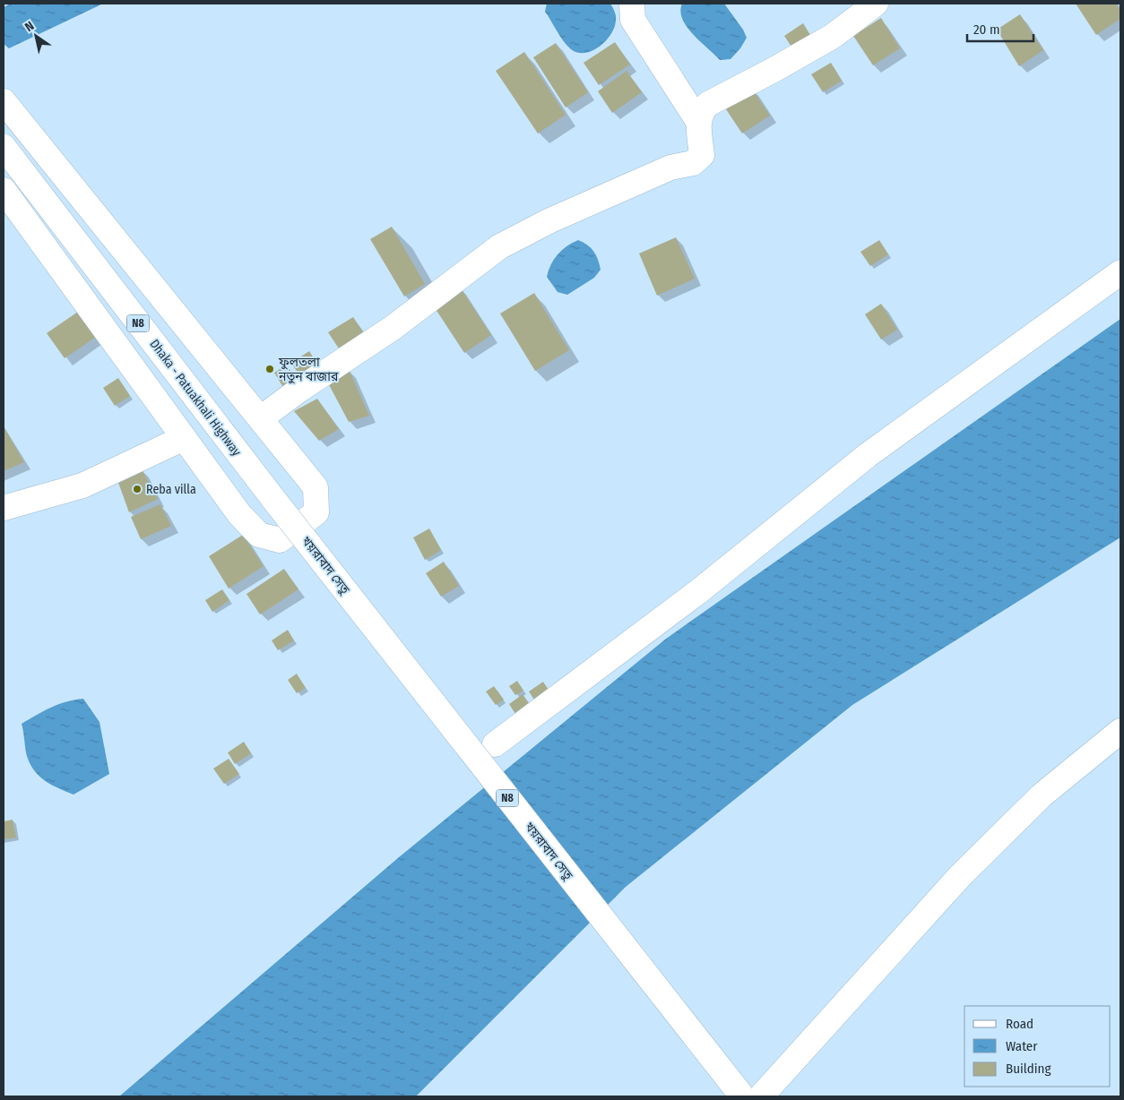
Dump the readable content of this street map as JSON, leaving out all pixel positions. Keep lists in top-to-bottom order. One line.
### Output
{"streets":{"main road":["N8","Dhaka - Patuakhali Highway","খয়রাবাদ সেতু"]},"crossings":[["Dhaka - Patuakhali Highway","খয়রাবাদ সেতু"]],"places":["ফুলতলা নতুন বাজার","Reba villa"],"legend":["Road","Water","Building"],"scale_bar":"20 m","north":"top left"}
